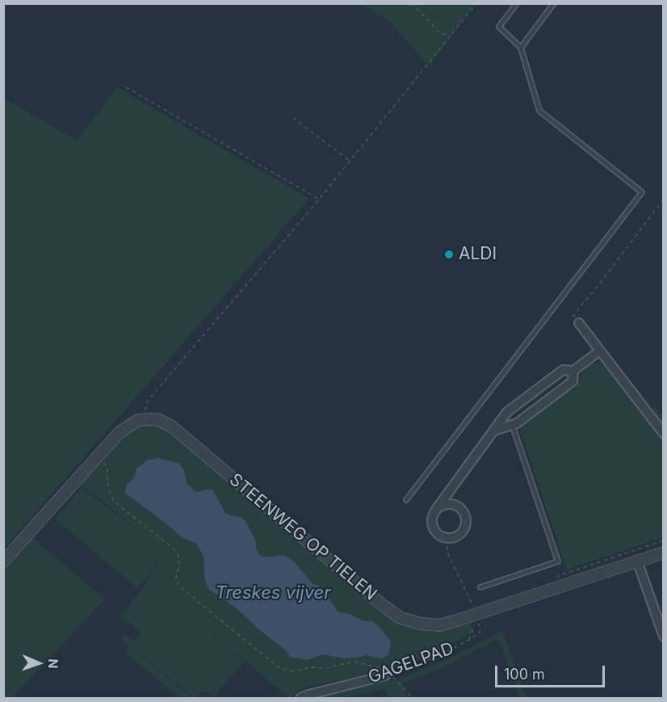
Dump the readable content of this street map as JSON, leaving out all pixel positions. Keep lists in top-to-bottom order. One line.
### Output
{"streets":{"street":["STEENWEG OP TIELEN","GAGELPAD"]},"water":["Treskes vijver"],"places":["ALDI"],"scale_bar":"100 m","north":"right"}
